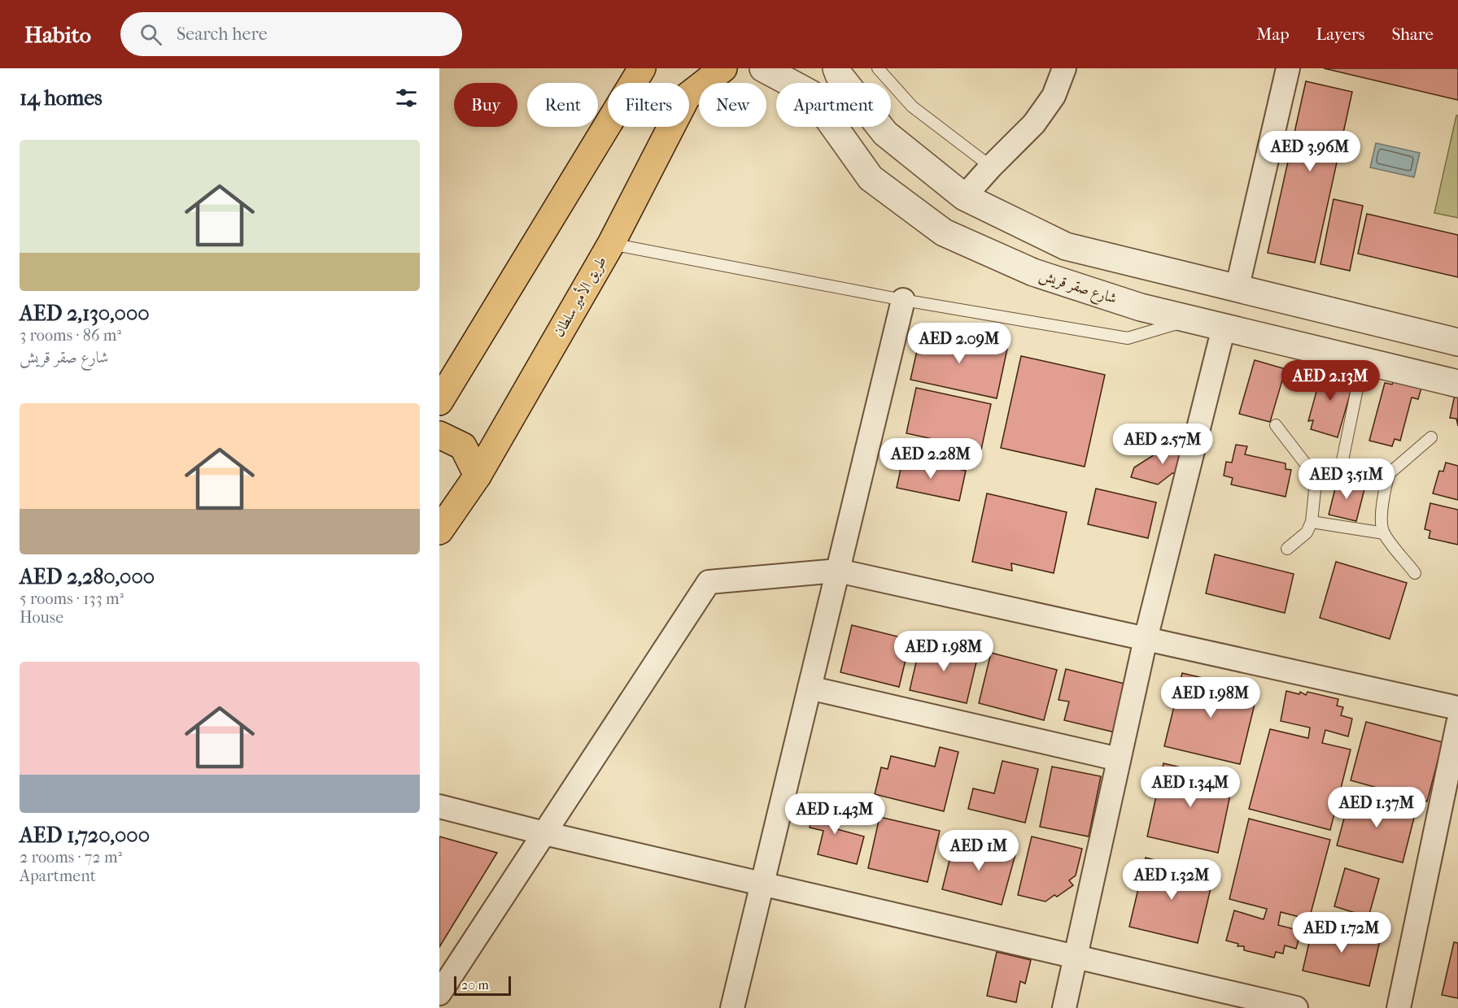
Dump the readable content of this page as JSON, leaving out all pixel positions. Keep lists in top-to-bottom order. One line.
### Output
{"streets":{"main road":["طريق الأمير سلطان"],"street":["شارع صقر قريش"]},"scale_bar":"20 m","page":{"header":"Habito","search":"Search here","nav":["Map","Layers","Share"],"heading":"14 homes","chip":["Buy","Rent","Filters","New","Apartment"],"list":[{"name":"AED 2,130,000","note":"3 rooms · 86 m² · شارع صقر قريش"},{"name":"AED 2,280,000","note":"5 rooms · 133 m² · House"},{"name":"AED 1,720,000","note":"2 rooms · 72 m² · Apartment"}],"price":["AED 3.96M","AED 2.09M","AED 2.13M","AED 2.57M","AED 2.28M","AED 3.51M","AED 1.98M","AED 1.98M","AED 1.34M","AED 1.37M","AED 1.43M","AED 1M","AED 1.32M","AED 1.72M"],"scale":"20 m"}}
